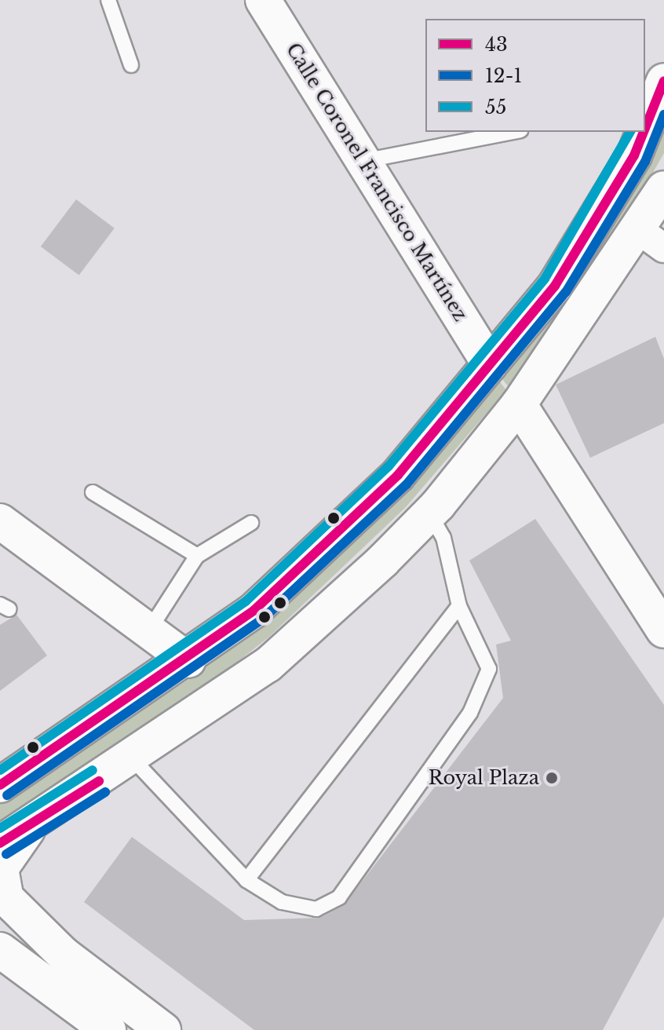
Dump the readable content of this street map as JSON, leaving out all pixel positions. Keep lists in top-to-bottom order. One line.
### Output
{"streets":{"main road":["Calle Coronel Francisco Martínez"]},"places":["Royal Plaza"],"lines":["transit line 43","transit line 12-1","transit line 55"],"legend":["43","12-1","55"]}
